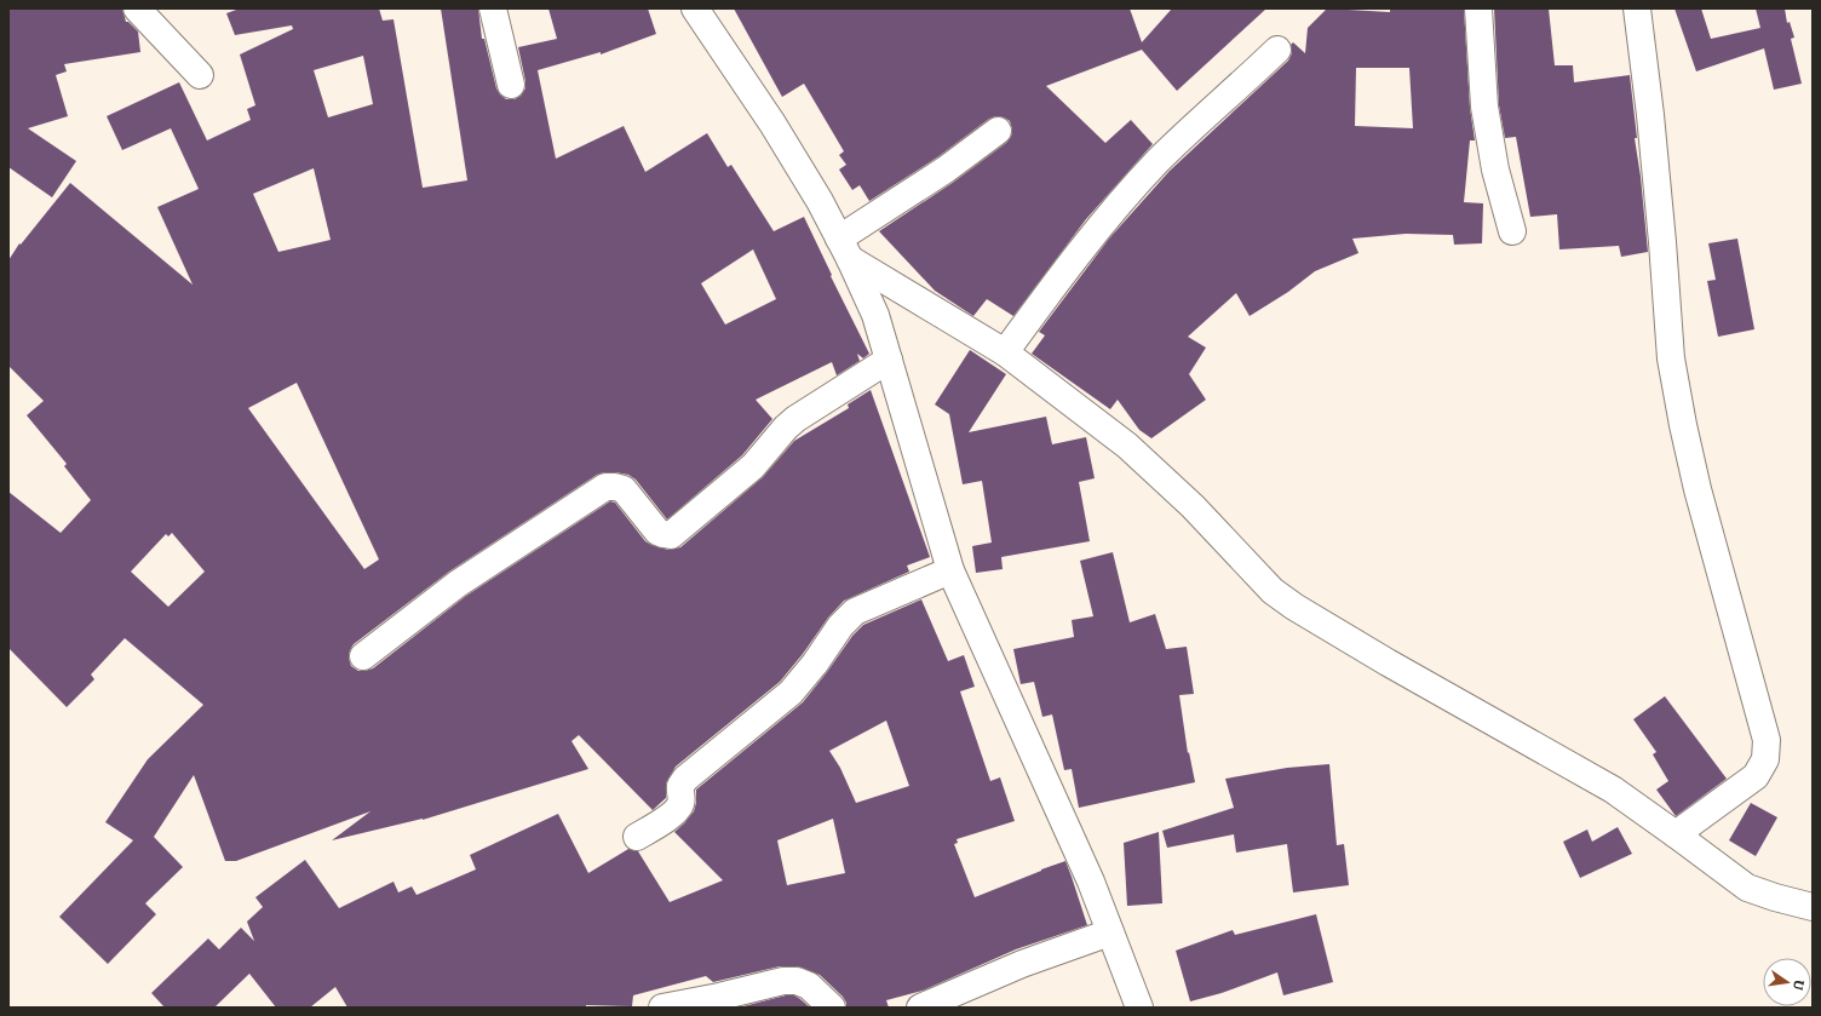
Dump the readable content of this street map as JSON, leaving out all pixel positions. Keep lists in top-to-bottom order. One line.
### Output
{"north":"right"}
